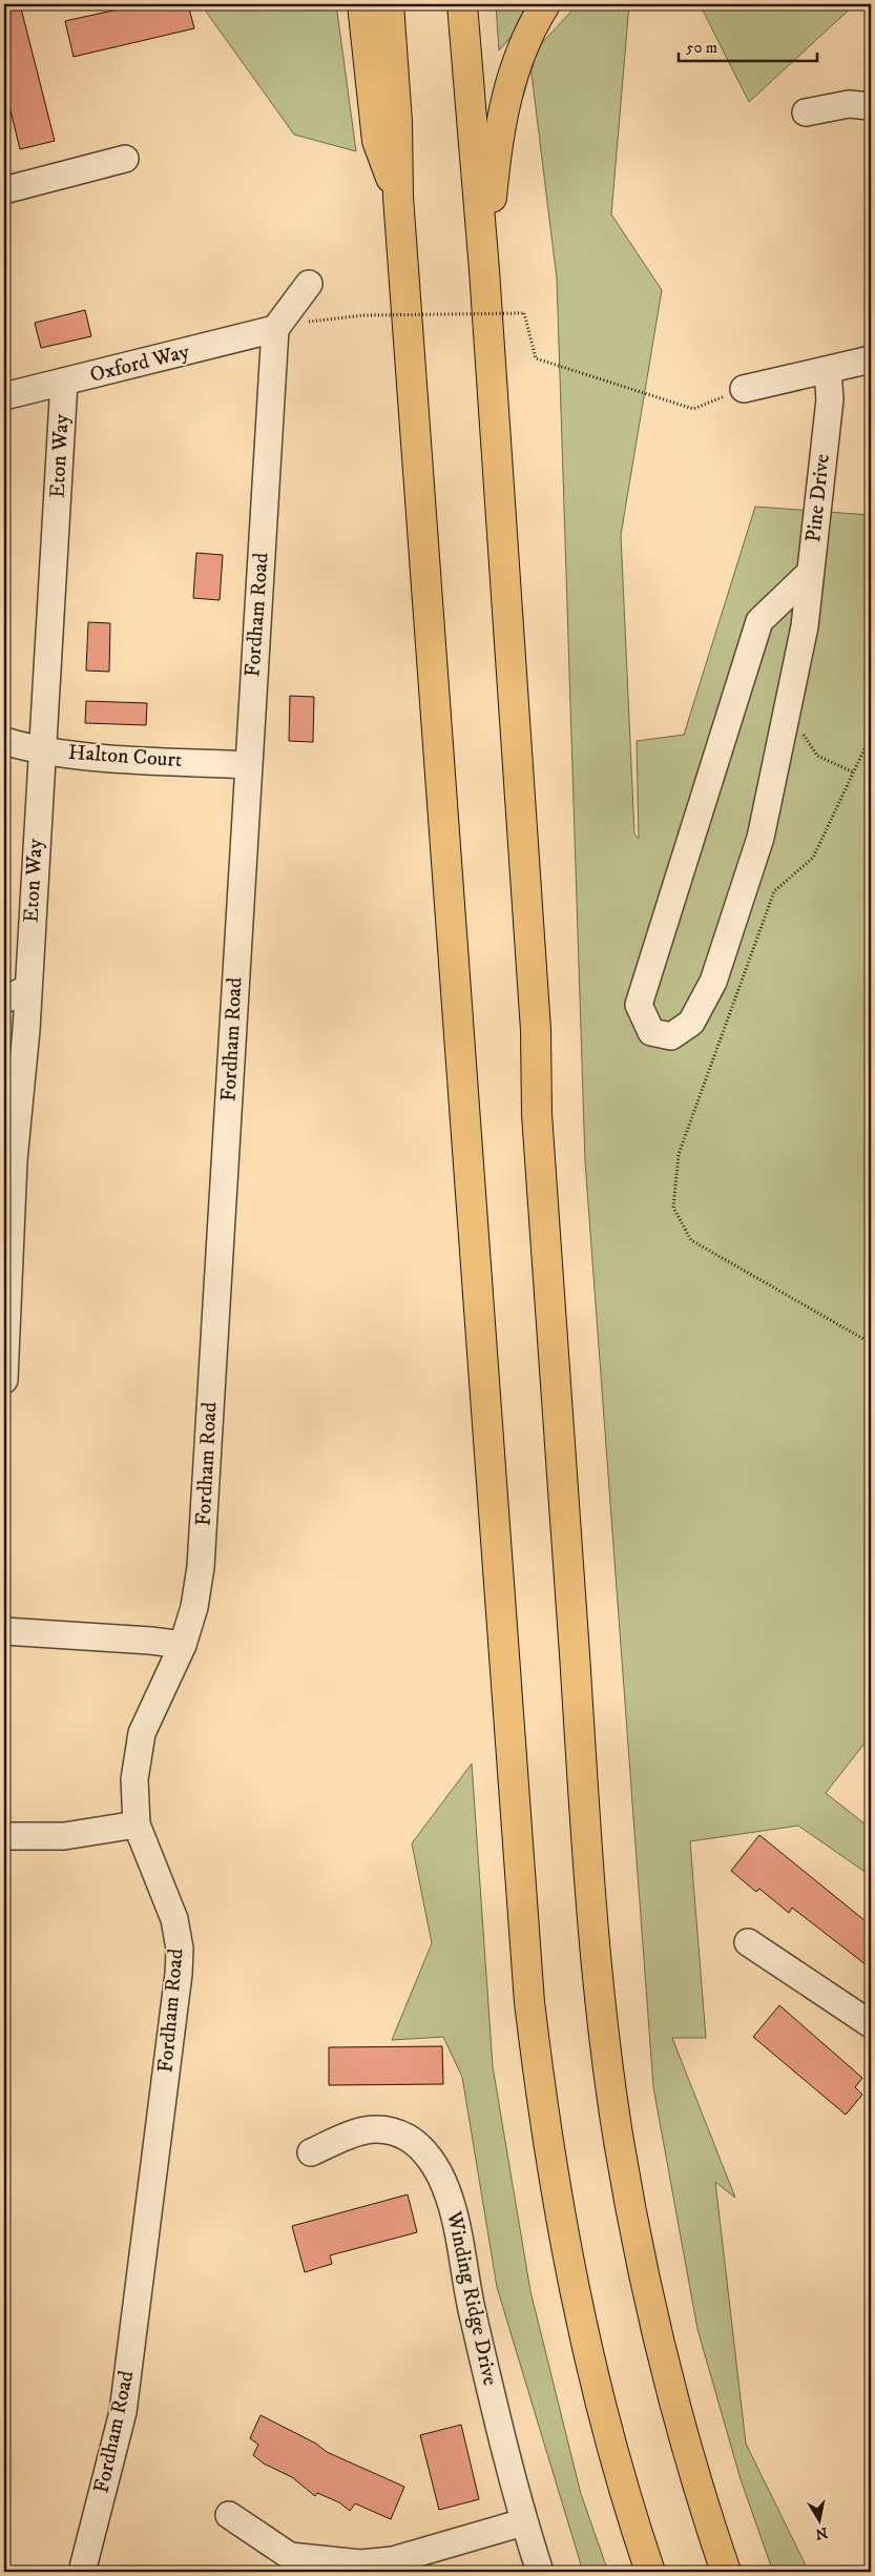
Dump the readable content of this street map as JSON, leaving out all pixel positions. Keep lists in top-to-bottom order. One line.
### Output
{"streets":{"street":["Oxford Way","Eton Way","Pine Drive","Fordham Road","Halton Court","Winding Ridge Drive"]},"crossings":[["Oxford Way","Eton Way"],["Oxford Way","Fordham Road"],["Eton Way","Halton Court"],["Fordham Road","Halton Court"]],"scale_bar":"50 m","north":"bottom"}
